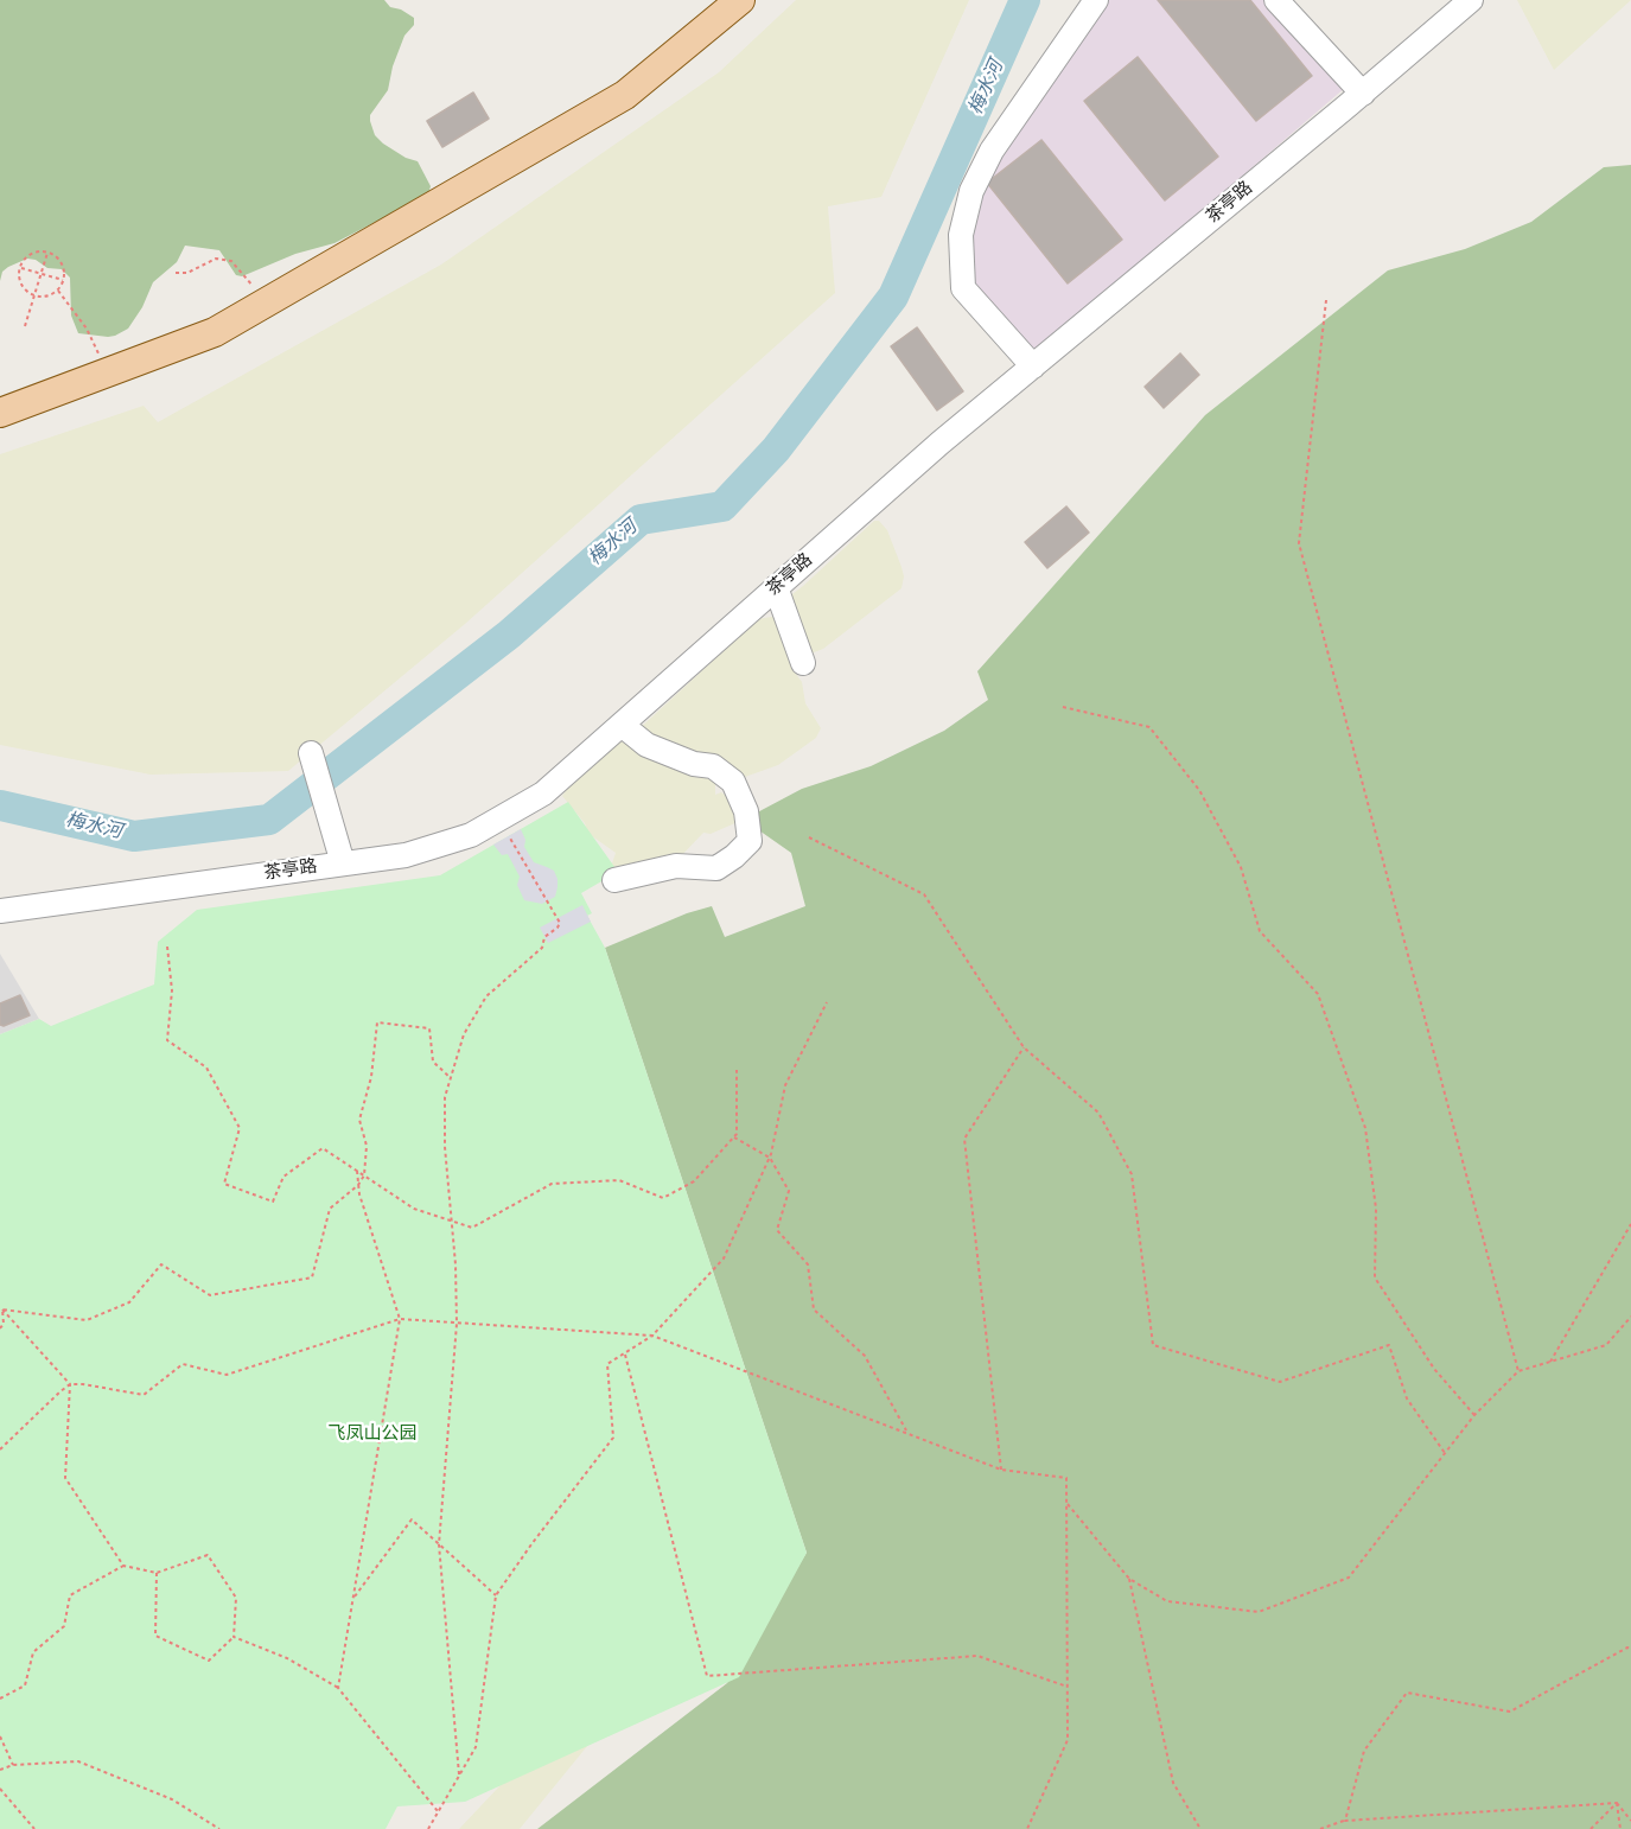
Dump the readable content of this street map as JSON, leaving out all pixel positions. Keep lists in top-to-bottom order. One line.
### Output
{"streets":{"street":["茶亭路"]},"water":["梅水河"],"parks":["飞凤山公园"]}
